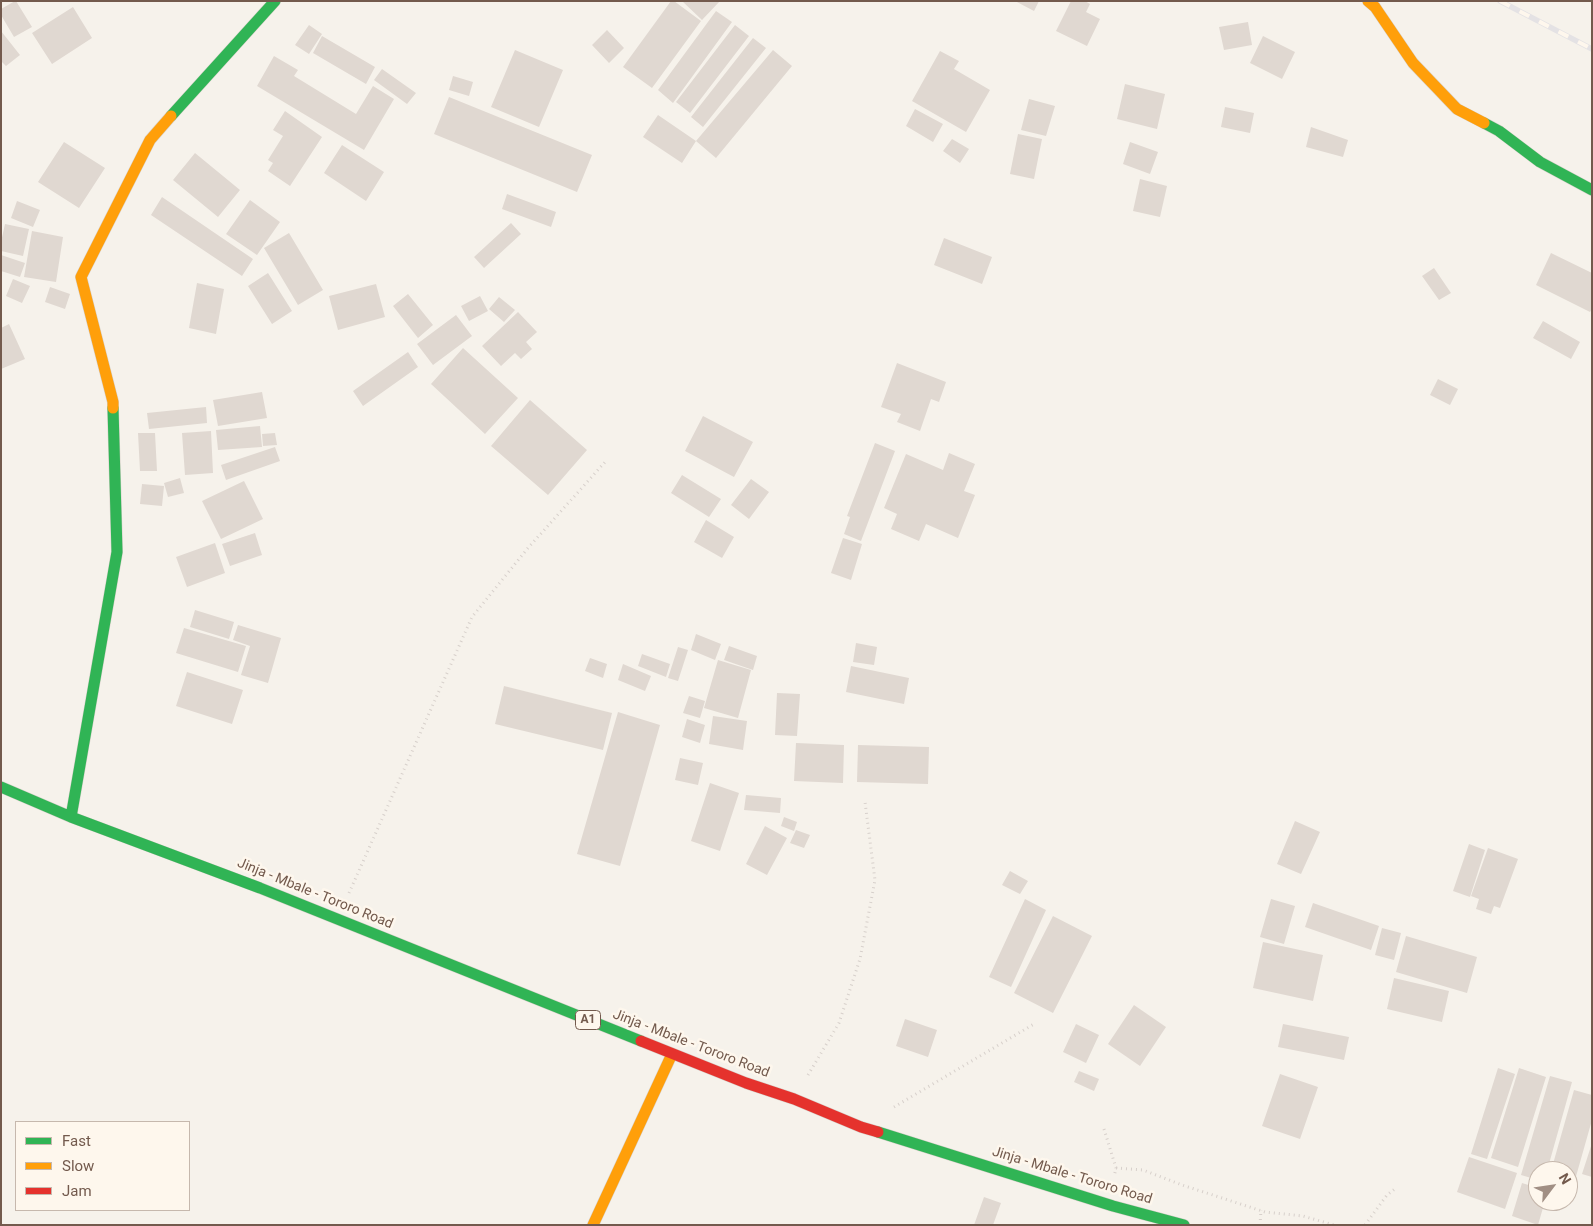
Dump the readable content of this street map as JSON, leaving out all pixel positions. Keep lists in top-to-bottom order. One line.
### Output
{"streets":{"street":["Jinja - Mbale - Tororo Road","A1"]},"legend":["Fast","Slow","Jam"],"north":"top right"}
